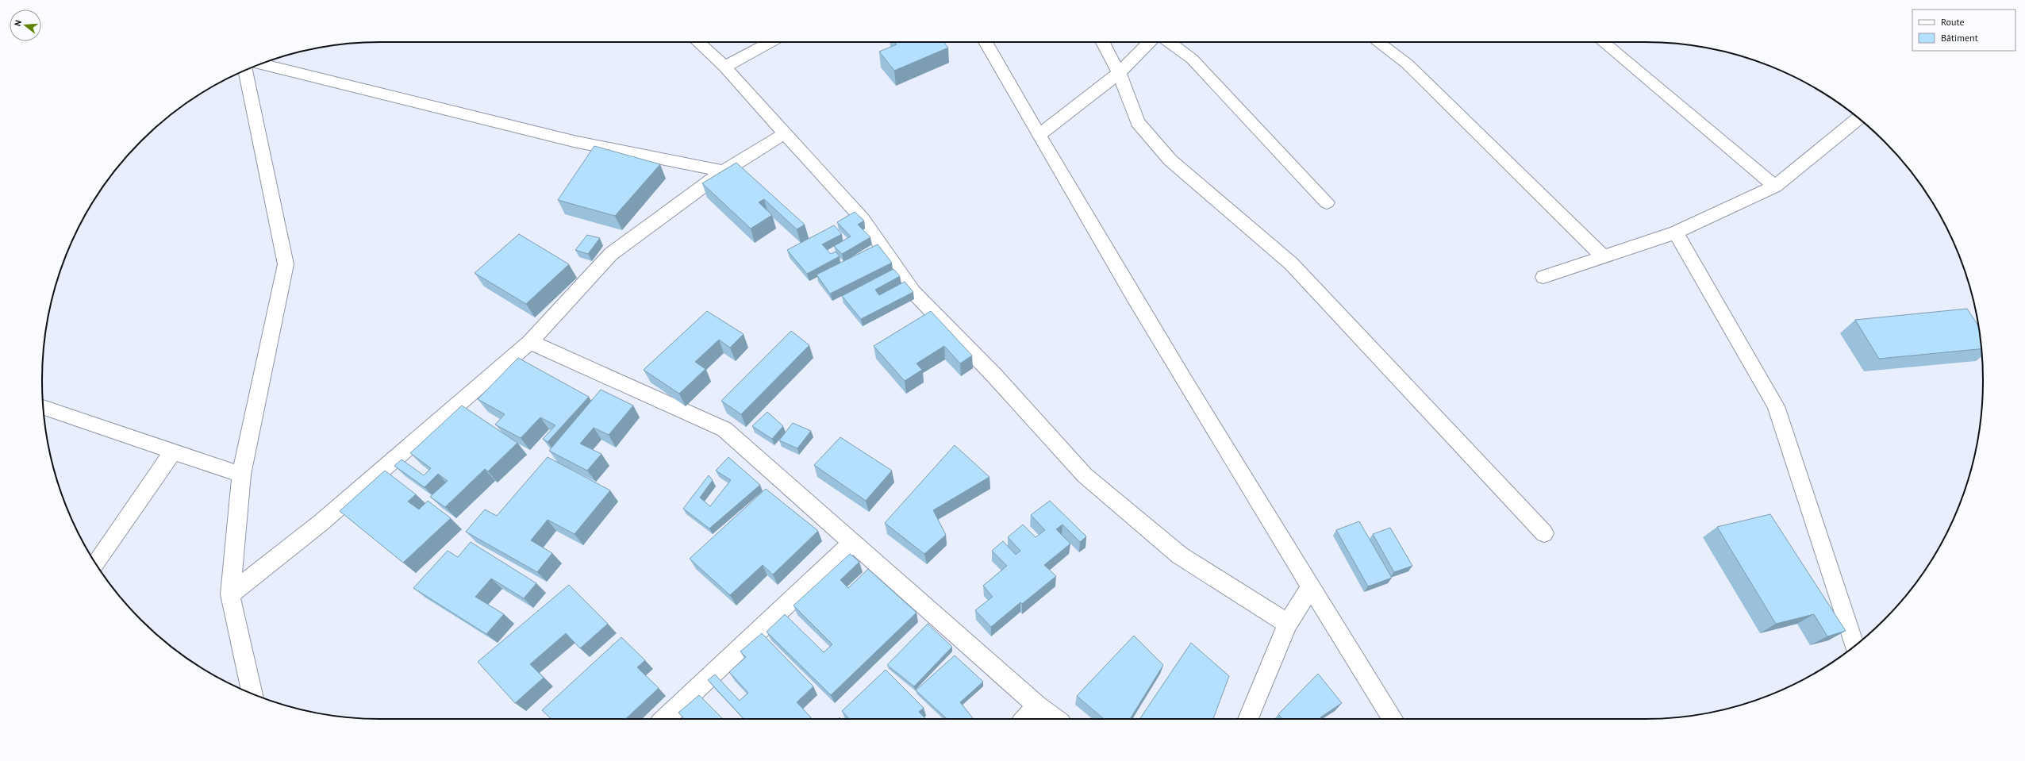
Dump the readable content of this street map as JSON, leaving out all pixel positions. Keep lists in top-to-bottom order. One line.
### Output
{"legend":["Route","Bâtiment"],"north":"left"}
